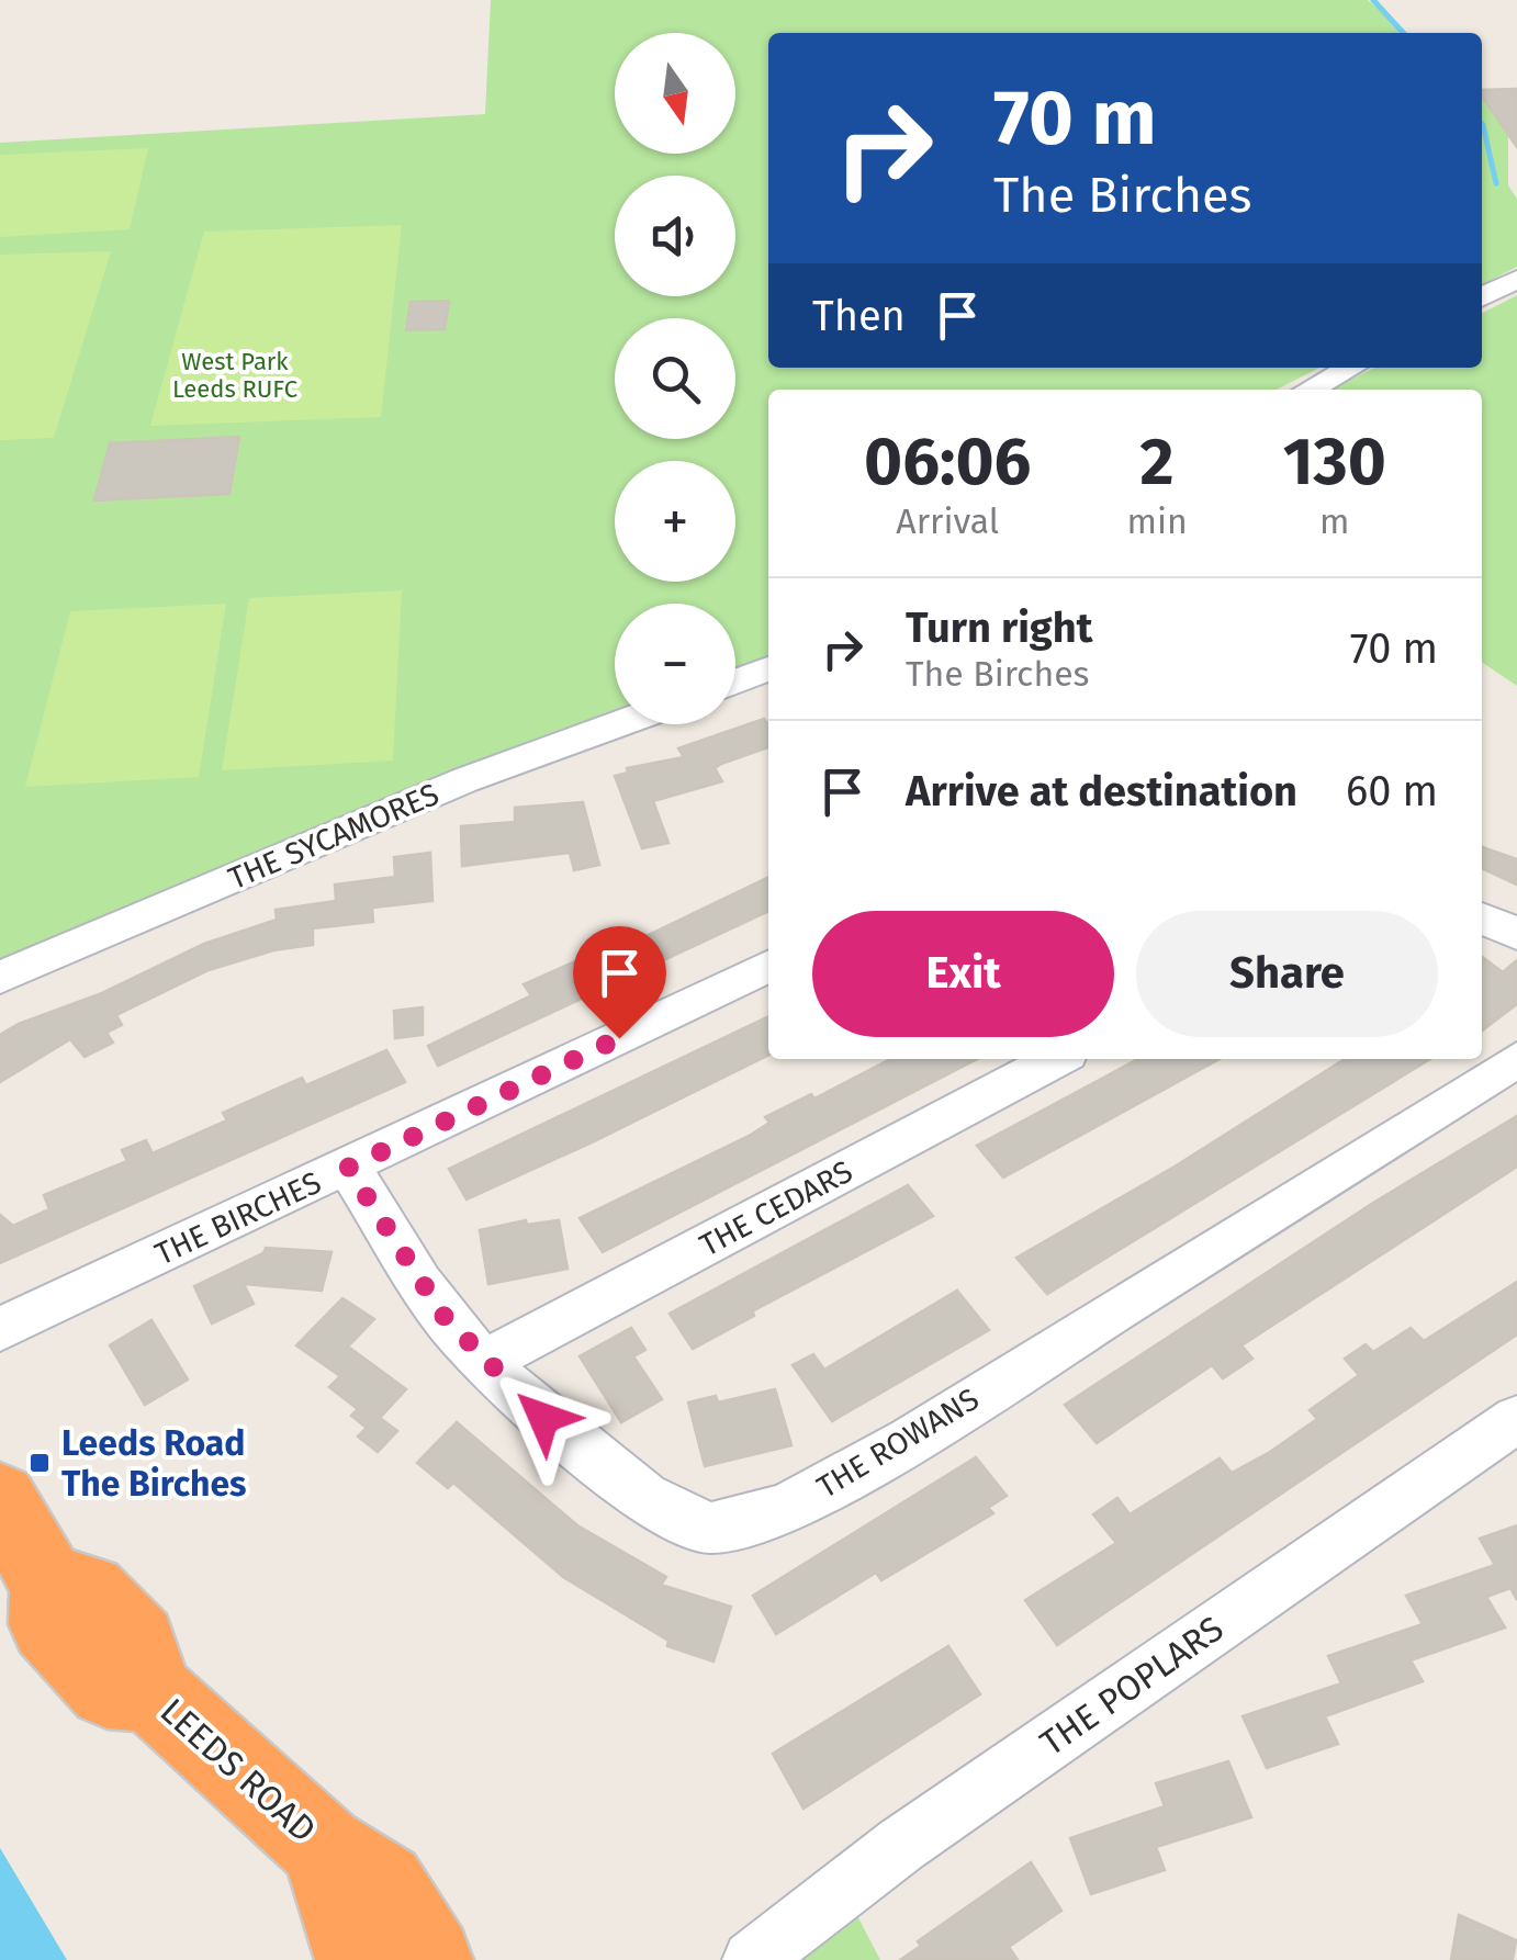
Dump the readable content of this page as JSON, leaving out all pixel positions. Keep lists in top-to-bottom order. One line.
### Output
{"streets":{"highway":["LEEDS ROAD"],"street":["THE SYCAMORES","THE CEDARS","THE BIRCHES","THE ROWANS","THE POPLARS"]},"crossings":[["THE CEDARS","THE ROWANS"],["THE BIRCHES","THE ROWANS"]],"parks":["West Park Leeds RUFC"],"places":{"transit":["Leeds Road The Birches"]},"north":"bottom","page":{"map_buttons":["+","−"],"turn":["70 m","The Birches"],"then":"Then","eta":["06:06","Arrival","2","min","130","m"],"list":[{"name":"Turn right","note":"The Birches","value":"70 m"},{"name":"Arrive at destination","value":"60 m"}],"buttons":["Exit","Share"]}}
